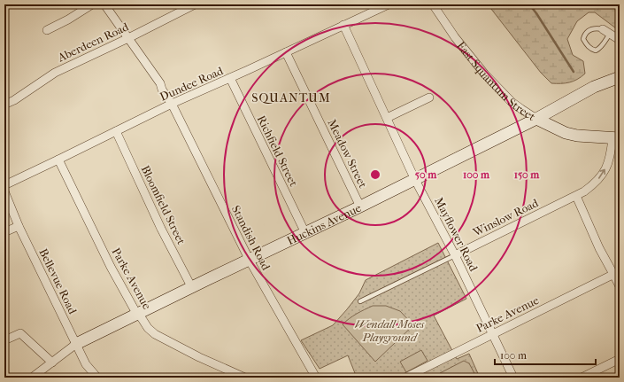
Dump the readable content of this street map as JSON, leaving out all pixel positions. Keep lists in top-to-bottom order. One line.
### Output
{"streets":{"street":["Aberdeen Road","East Squantum Street","Dundee Road","Richfield Street","Meadow Street","Bloomfield Street","Winslow Road","Huckins Avenue","Mayflower Road","Standish Road","Parke Avenue","Bellevue Road"]},"crossings":[["Aberdeen Road","Standish Road"],["East Squantum Street","Winslow Road"],["East Squantum Street","Huckins Avenue"],["Dundee Road","Richfield Street"],["Dundee Road","Meadow Street"],["Dundee Road","Bloomfield Street"],["Dundee Road","Mayflower Road"],["Dundee Road","Standish Road"],["Dundee Road","Parke Avenue"],["Richfield Street","Huckins Avenue"],["Meadow Street","Huckins Avenue"],["Bloomfield Street","Huckins Avenue"],["Winslow Road","Mayflower Road"],["Huckins Avenue","Mayflower Road"],["Huckins Avenue","Standish Road"],["Huckins Avenue","Parke Avenue"],["Huckins Avenue","Bellevue Road"],["Mayflower Road","Parke Avenue"]],"districts":["SQUANTUM"],"parks":["Wendall Moses Playground"],"scale_bar":"100 m","rings":["50 m","100 m","150 m"]}
